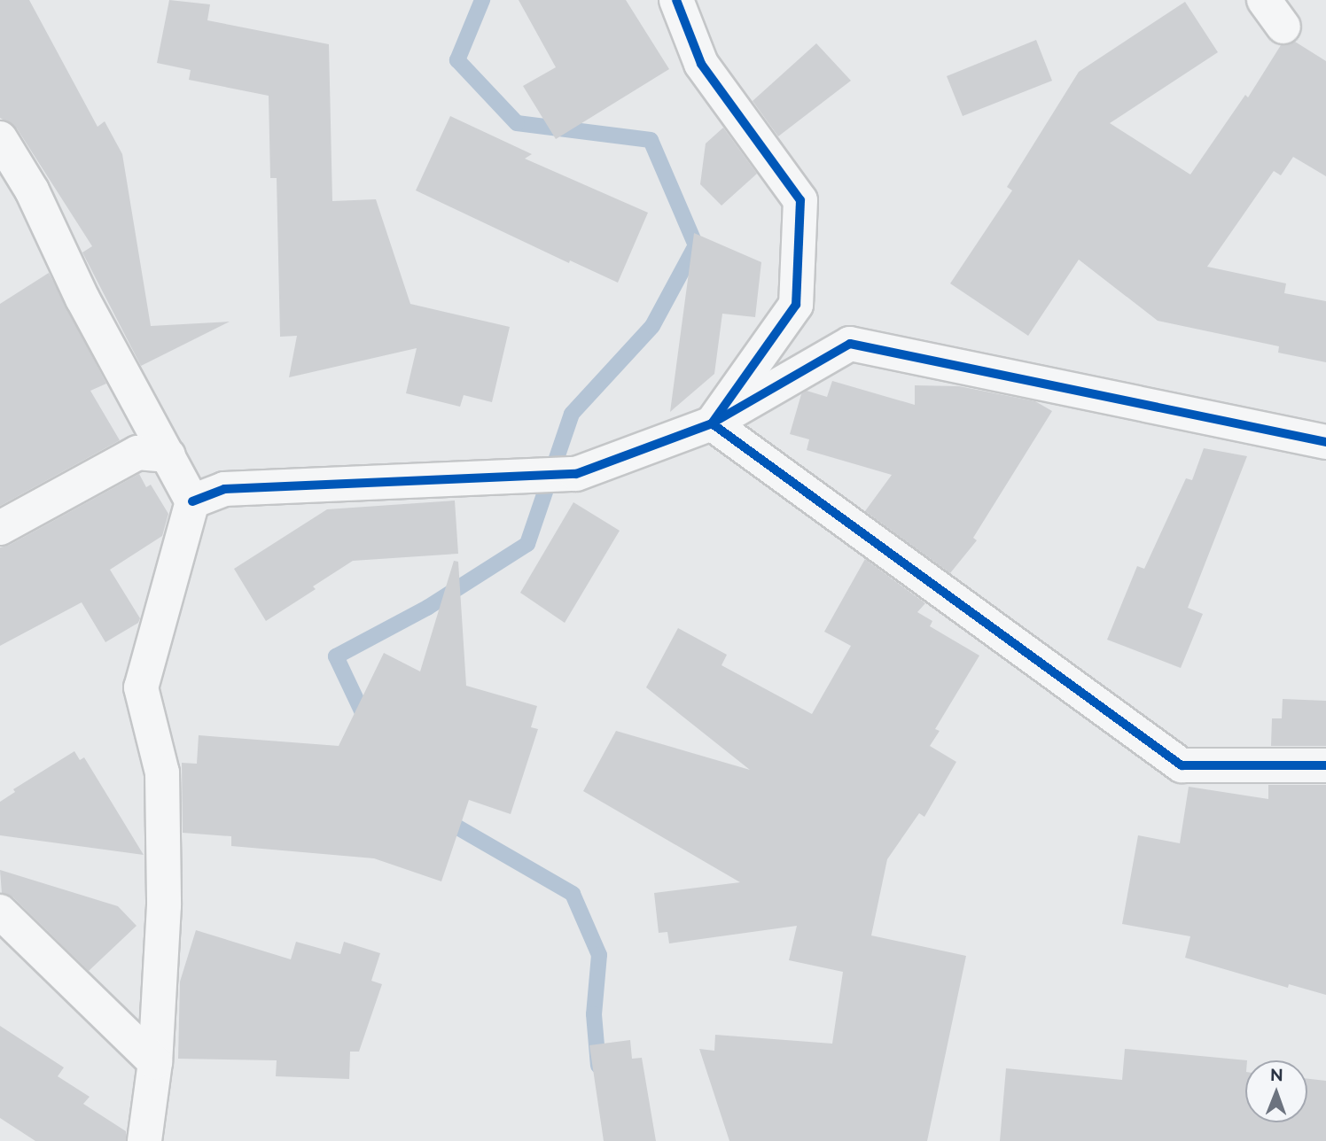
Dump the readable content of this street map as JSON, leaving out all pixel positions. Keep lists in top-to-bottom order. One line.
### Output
{"north":"top"}
